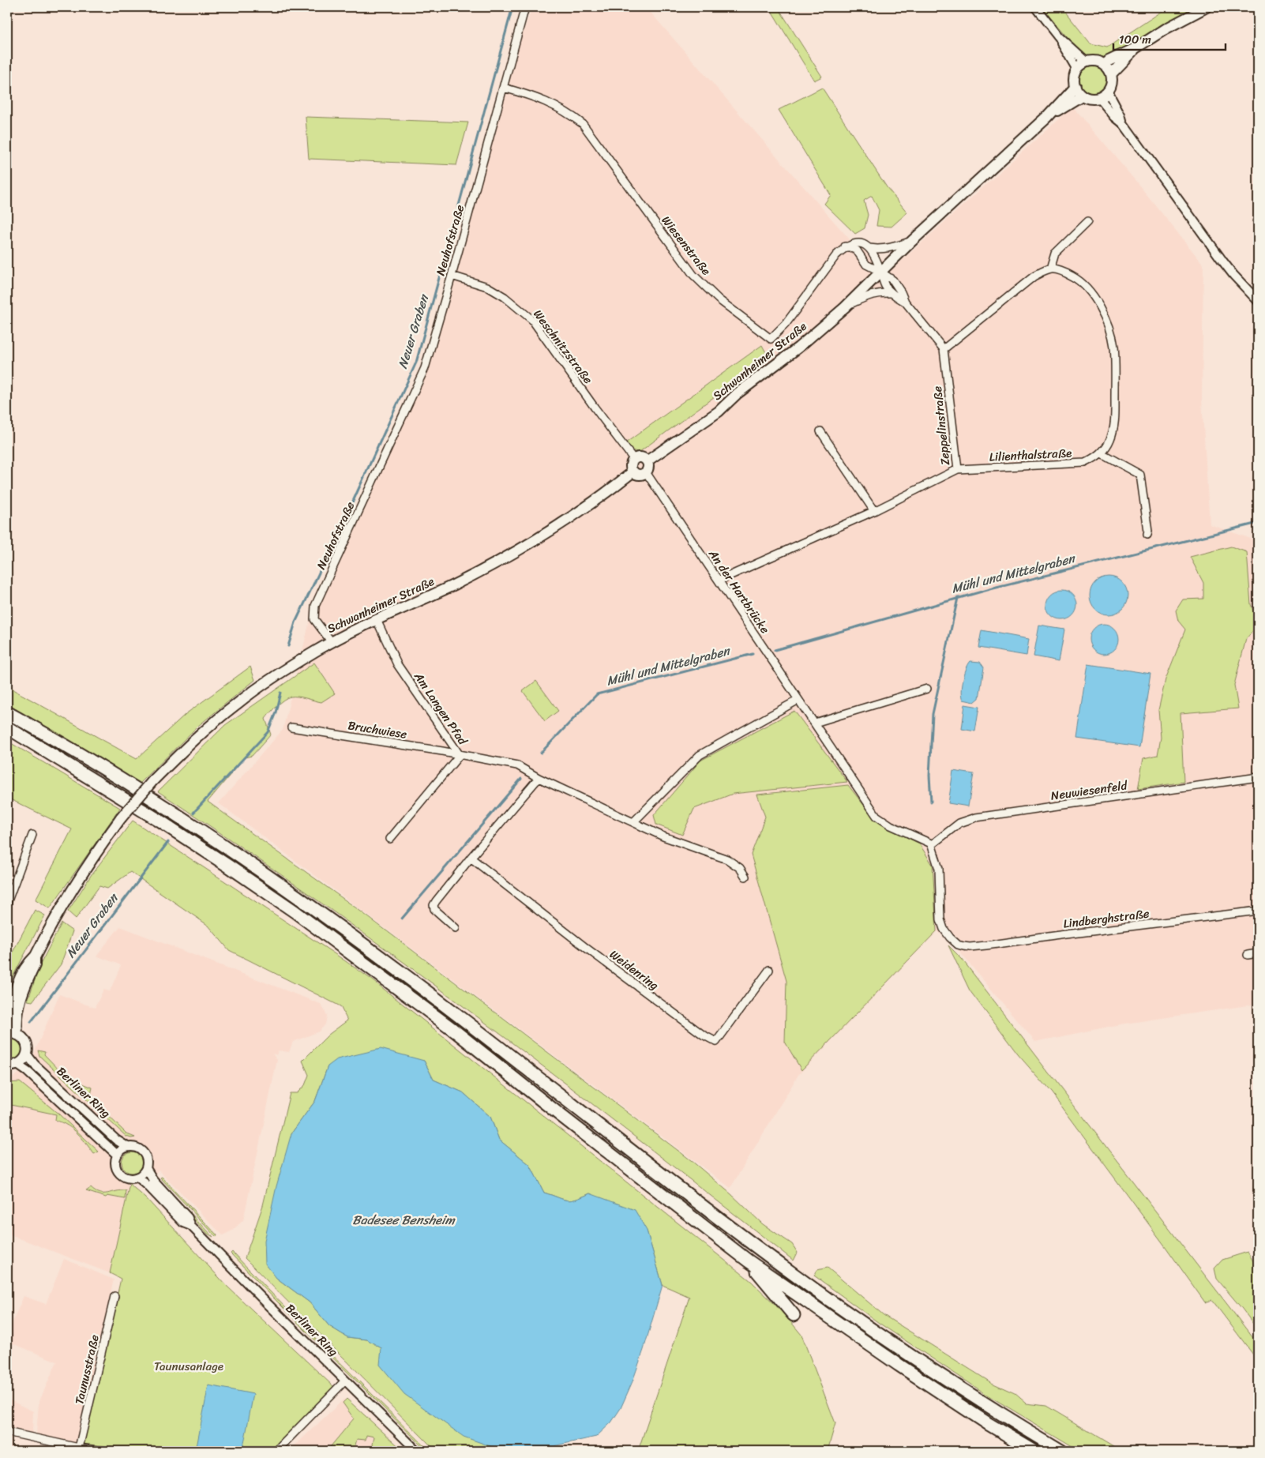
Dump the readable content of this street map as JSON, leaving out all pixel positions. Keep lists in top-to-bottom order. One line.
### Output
{"streets":{"main road":["Schwanheimer Straße","Berliner Ring"],"street":["Neuhofstraße","Wiesenstraße","Weschnitzstraße","Zeppelinstraße","Lilienthalstraße","An der Hartbrücke","Am Langen Pfad","Bruchwiese","Neuwiesenfeld","Lindberghstraße","Weidenring","Taunusstraße"]},"crossings":[["Neuhofstraße","Wiesenstraße"],["Neuhofstraße","Weschnitzstraße"],["Neuhofstraße","Schwanheimer Straße"],["Weschnitzstraße","Schwanheimer Straße"],["Weschnitzstraße","An der Hartbrücke"],["Schwanheimer Straße","An der Hartbrücke"],["Schwanheimer Straße","Am Langen Pfad"],["Zeppelinstraße","Lilienthalstraße"],["Zeppelinstraße","An der Hartbrücke"],["An der Hartbrücke","Neuwiesenfeld"],["An der Hartbrücke","Lindberghstraße"],["Am Langen Pfad","Bruchwiese"],["Neuwiesenfeld","Lindberghstraße"]],"water":["Neuer Graben","Mühl und Mittelgraben","Badesee Bensheim"],"parks":["Taunusanlage"],"scale_bar":"100 m"}
